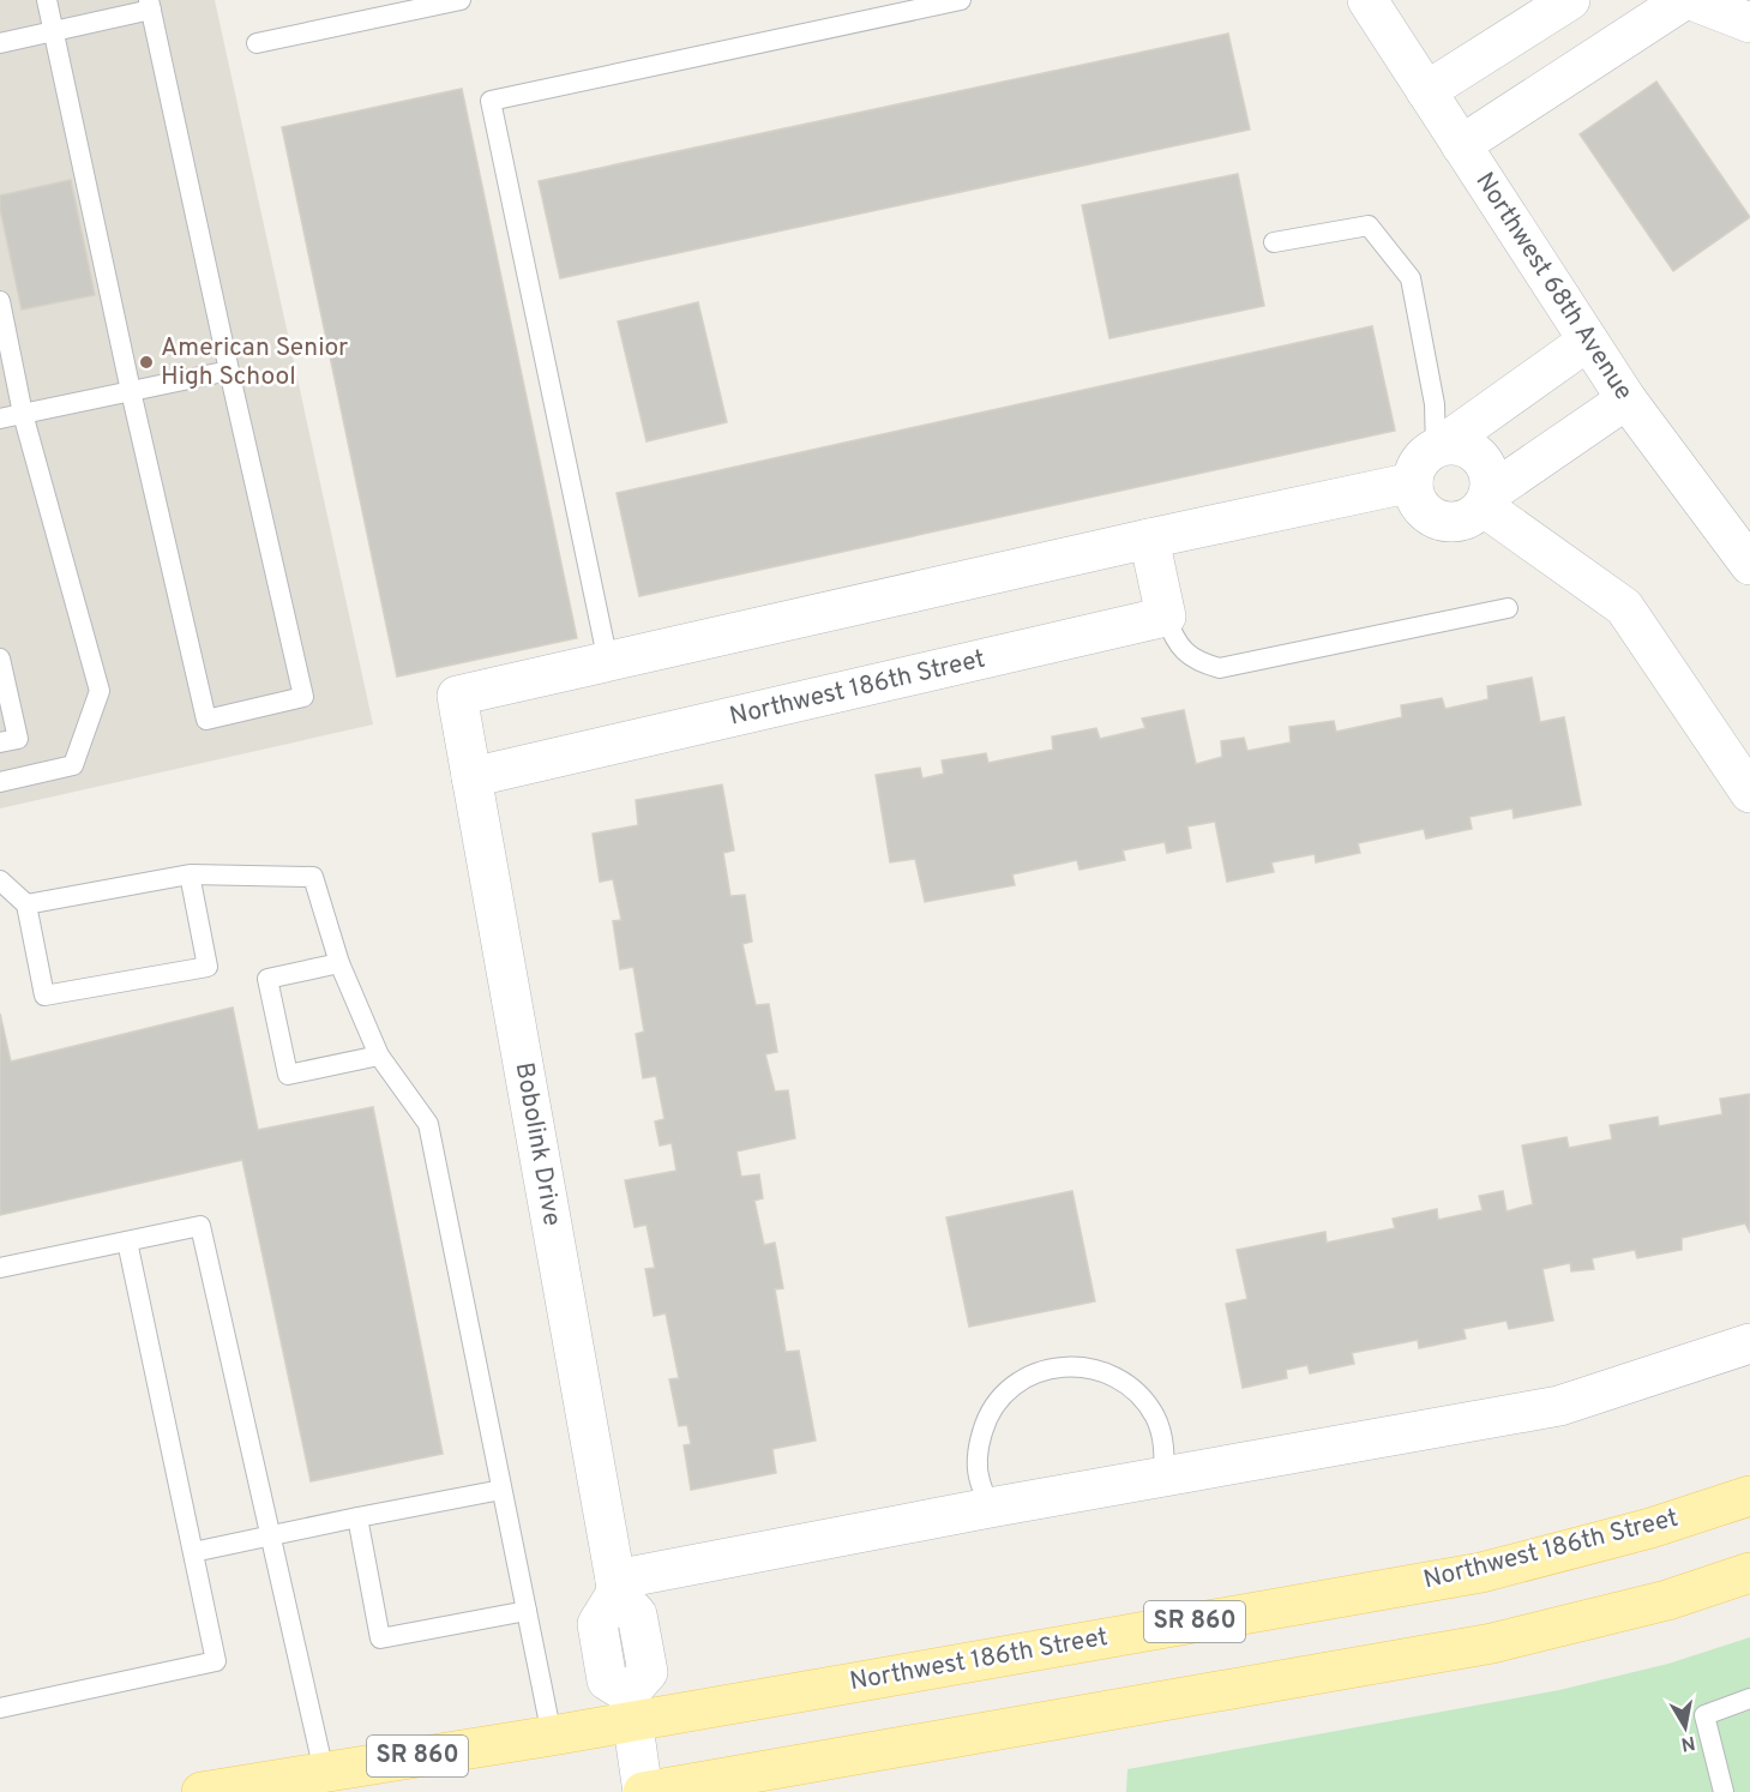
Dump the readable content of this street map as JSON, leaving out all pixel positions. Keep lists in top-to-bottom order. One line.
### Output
{"streets":{"main road":["Northwest 186th Street","SR 860"],"street":["Northwest 68th Avenue","Bobolink Drive"]},"crossings":[["Northwest 186th Street","Bobolink Drive"]],"places":["American Senior High School"],"north":"bottom"}
